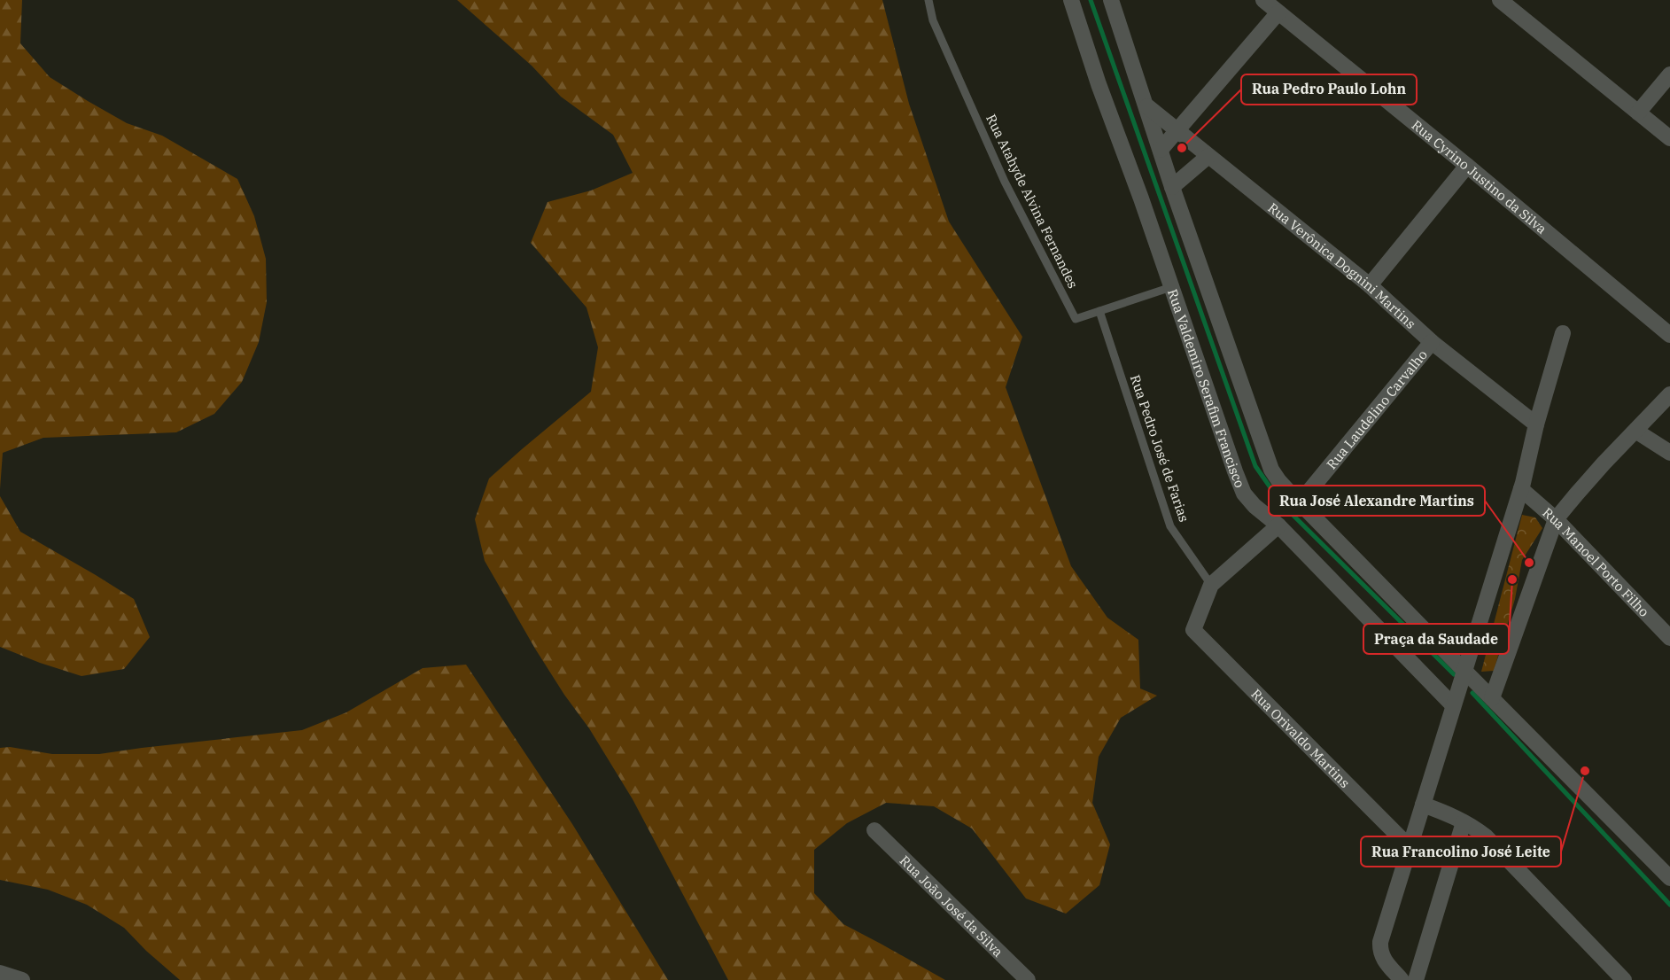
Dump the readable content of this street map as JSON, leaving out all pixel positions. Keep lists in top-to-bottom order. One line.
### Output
{"streets":{"street":["Rua Cyrino Justino da Silva","Rua Verônica Dognini Martins","Rua Valdemiro Serafim Francisco","Rua Laudelino Carvalho","Rua Manoel Porto Filho","Rua Orivaldo Martins","Rua João José da Silva"],"lane":["Rua Atahyde Alvina Fernandes","Rua Pedro José de Farias"]},"crossings":[["Rua Atahyde Alvina Fernandes","Rua Valdemiro Serafim Francisco"],["Rua Atahyde Alvina Fernandes","Rua Pedro José de Farias"],["Rua Verônica Dognini Martins","Rua Laudelino Carvalho"],["Rua Pedro José de Farias","Rua Orivaldo Martins"]],"places":["Rua Pedro Paulo Lohn","Rua José Alexandre Martins","Praça da Saudade","Rua Francolino José Leite"]}
